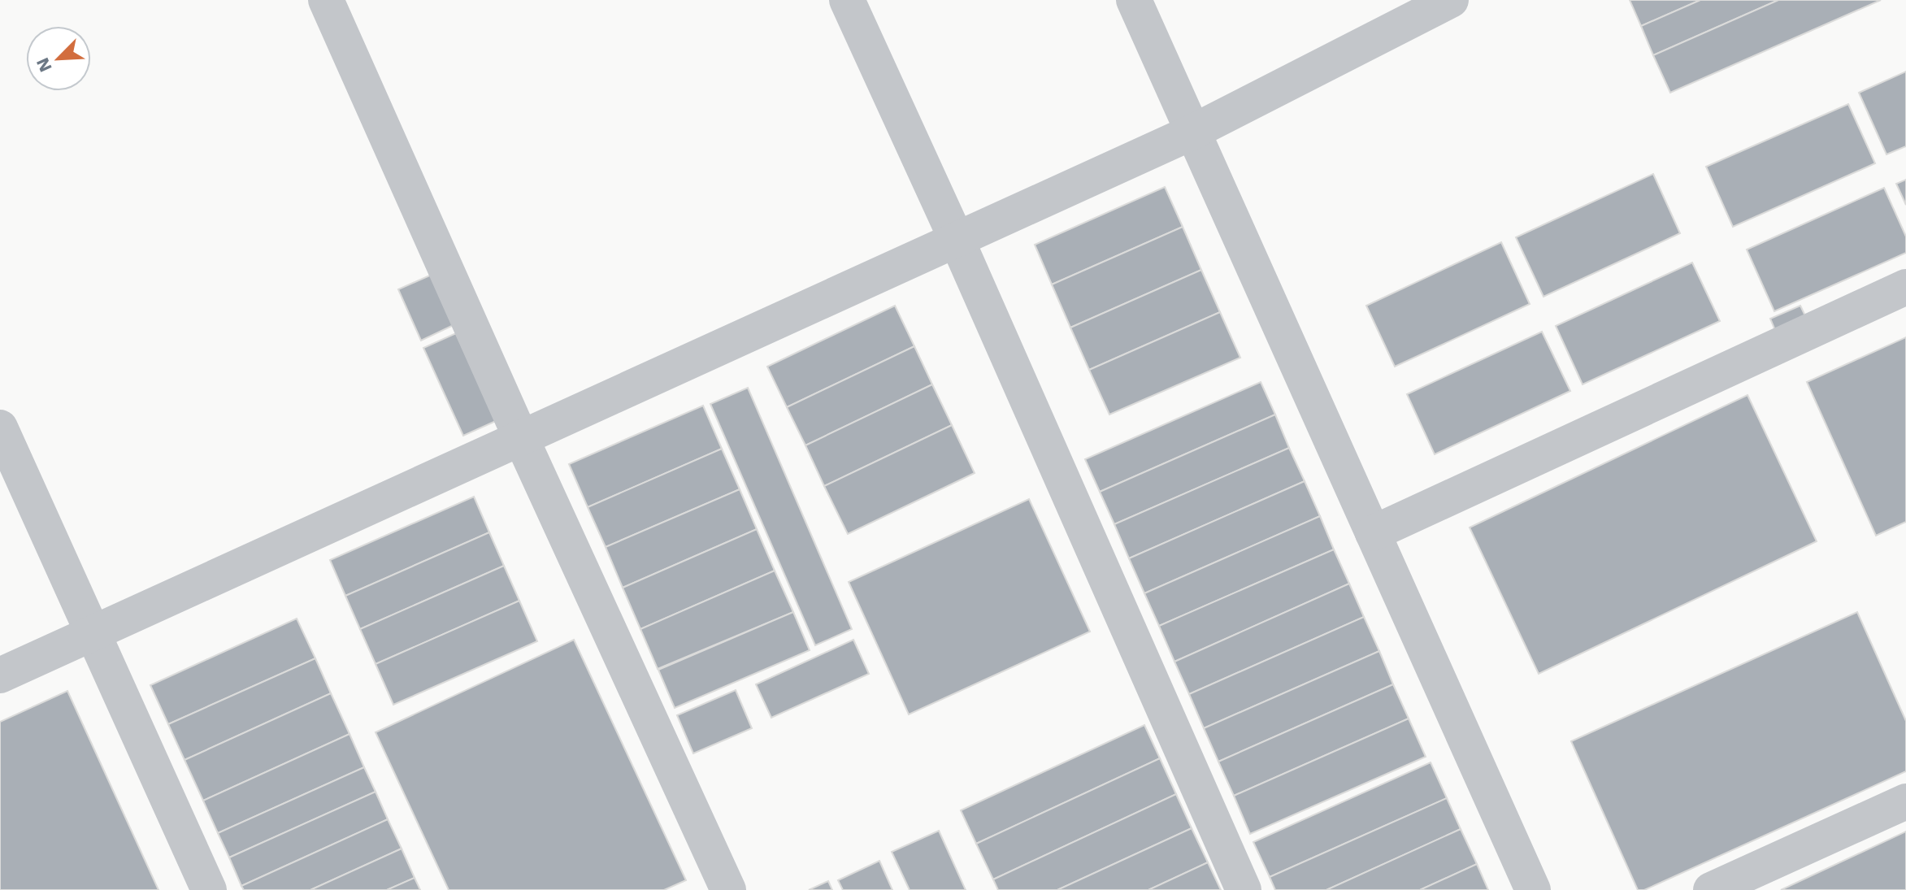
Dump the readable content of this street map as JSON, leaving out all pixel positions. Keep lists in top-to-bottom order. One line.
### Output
{"north":"bottom left"}
